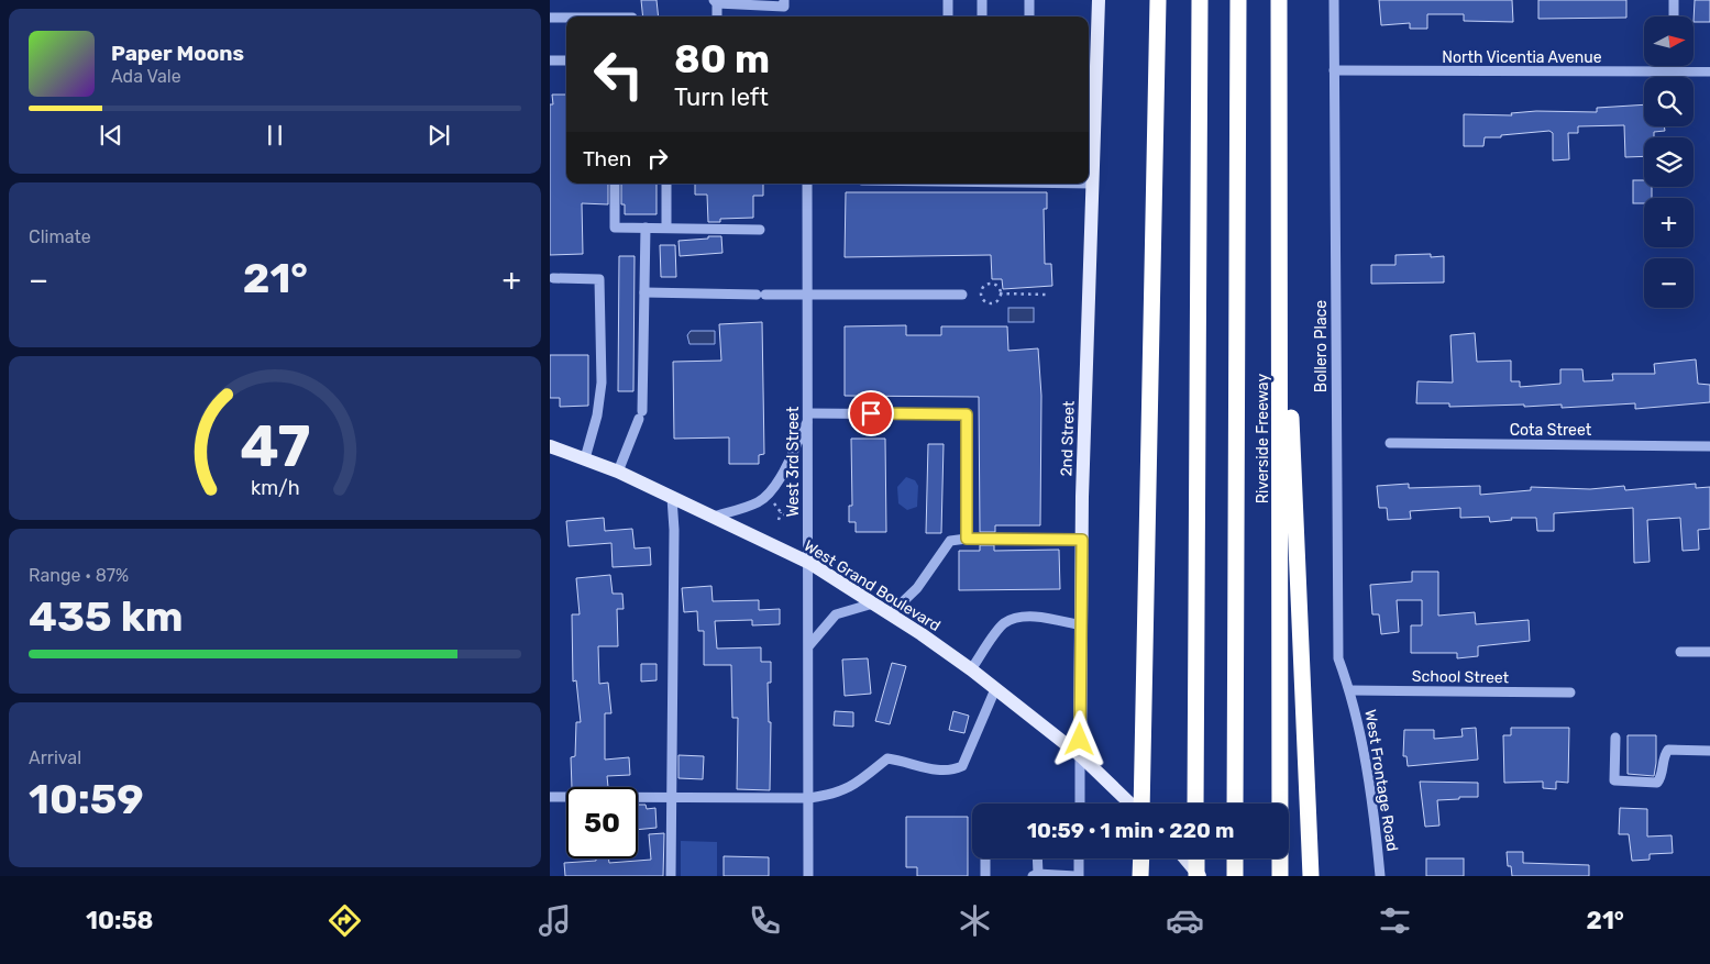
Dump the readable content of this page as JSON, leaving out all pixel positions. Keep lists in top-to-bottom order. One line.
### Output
{"streets":{"highway":["Riverside Freeway"],"main road":["2nd Street","West Grand Boulevard"],"street":["North Vicentia Avenue","Bollero Place","Cota Street","West 3rd Street","School Street","West Frontage Road"]},"crossings":[["North Vicentia Avenue","Bollero Place"],["Bollero Place","School Street"],["Bollero Place","West Frontage Road"],["2nd Street","West Grand Boulevard"],["West 3rd Street","West Grand Boulevard"],["School Street","West Frontage Road"]],"north":"right","page":{"map_buttons":["+","−"],"turn":["80 m","Turn left"],"song":["Paper Moons","Ada Vale"],"then":"Then","tile":["Climate",["Range · 87%","435 km"],["Arrival","10:59"]],"heat":["−","21°","+"],"limit":"50","trip":"10:59 · 1 min · 220 m","tabs":["10:58","21°"],"gauge":["47","km/h"]}}
